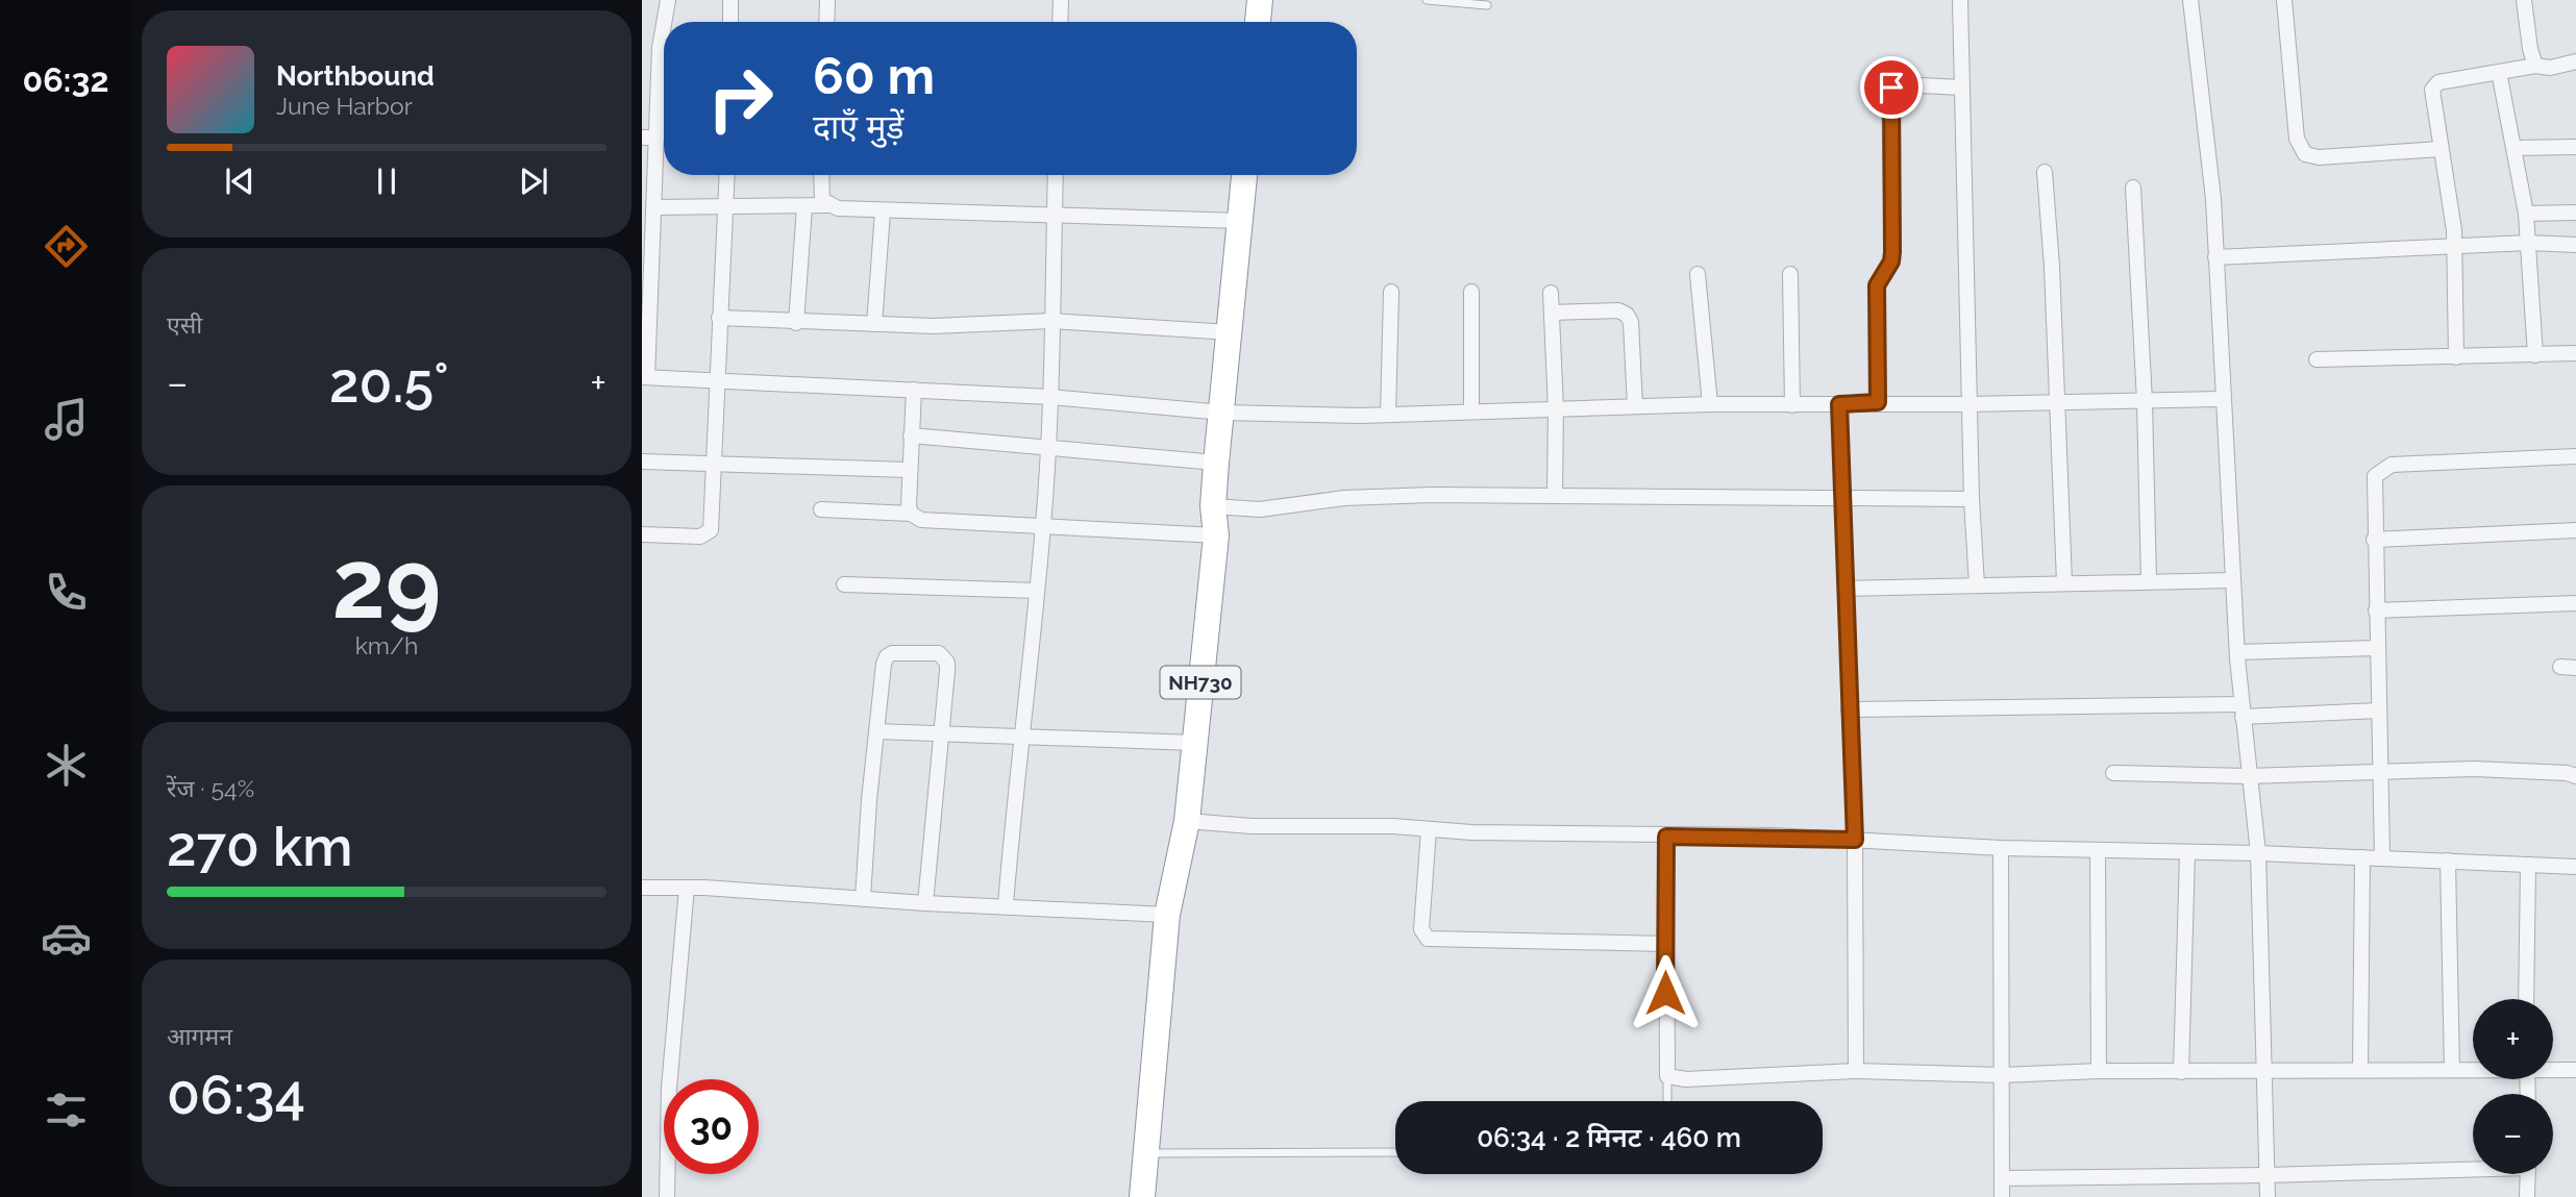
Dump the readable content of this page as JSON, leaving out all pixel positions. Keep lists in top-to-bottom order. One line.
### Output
{"streets":{"highway":["NH730"]},"page":{"tabs":"06:32","turn":["60 m","दाएँ मुड़ें"],"song":["Northbound","June Harbor"],"tile":["एसी",["29","km/h"],["रेंज · 54%","270 km"],["आगमन","06:34"]],"heat":["−","20.5°","+"],"map_buttons":["+","−"],"limit":"30","trip":"06:34 · 2 मिनट · 460 m"}}
